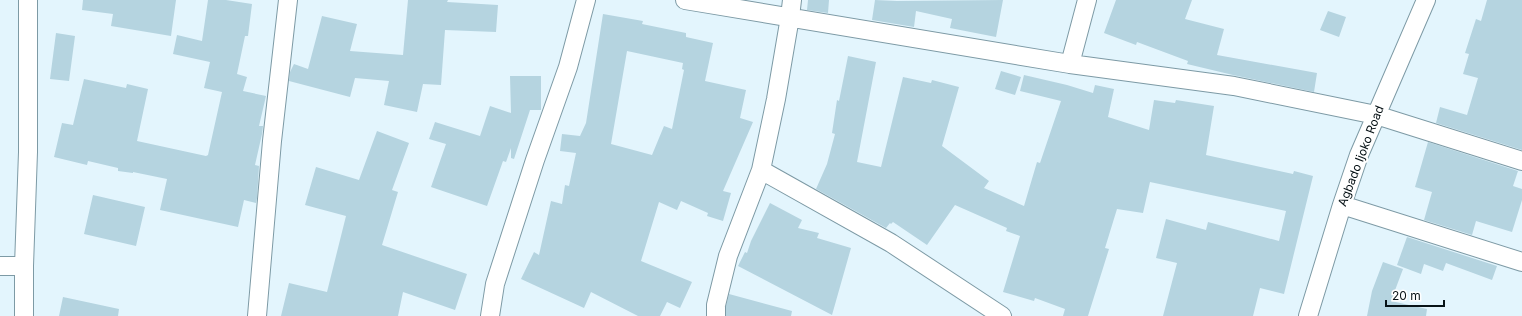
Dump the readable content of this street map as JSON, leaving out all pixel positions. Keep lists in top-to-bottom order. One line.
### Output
{"streets":{"street":["Agbado Ijoko Road"]},"scale_bar":"20 m"}
